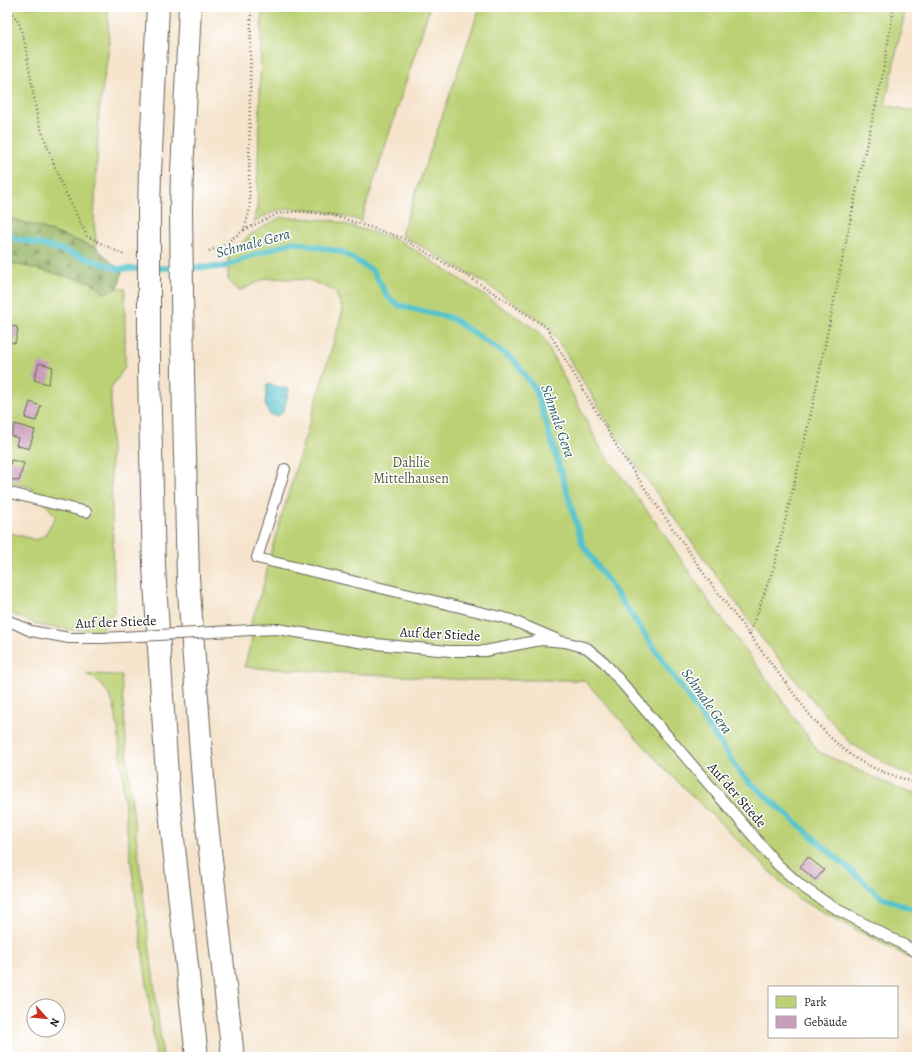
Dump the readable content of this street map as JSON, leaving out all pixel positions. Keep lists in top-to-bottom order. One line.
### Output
{"streets":{"lane":["Auf der Stiede"]},"water":["Schmale Gera"],"parks":["Dahlie Mittelhausen"],"legend":["Park","Gebäude"],"north":"bottom right"}
